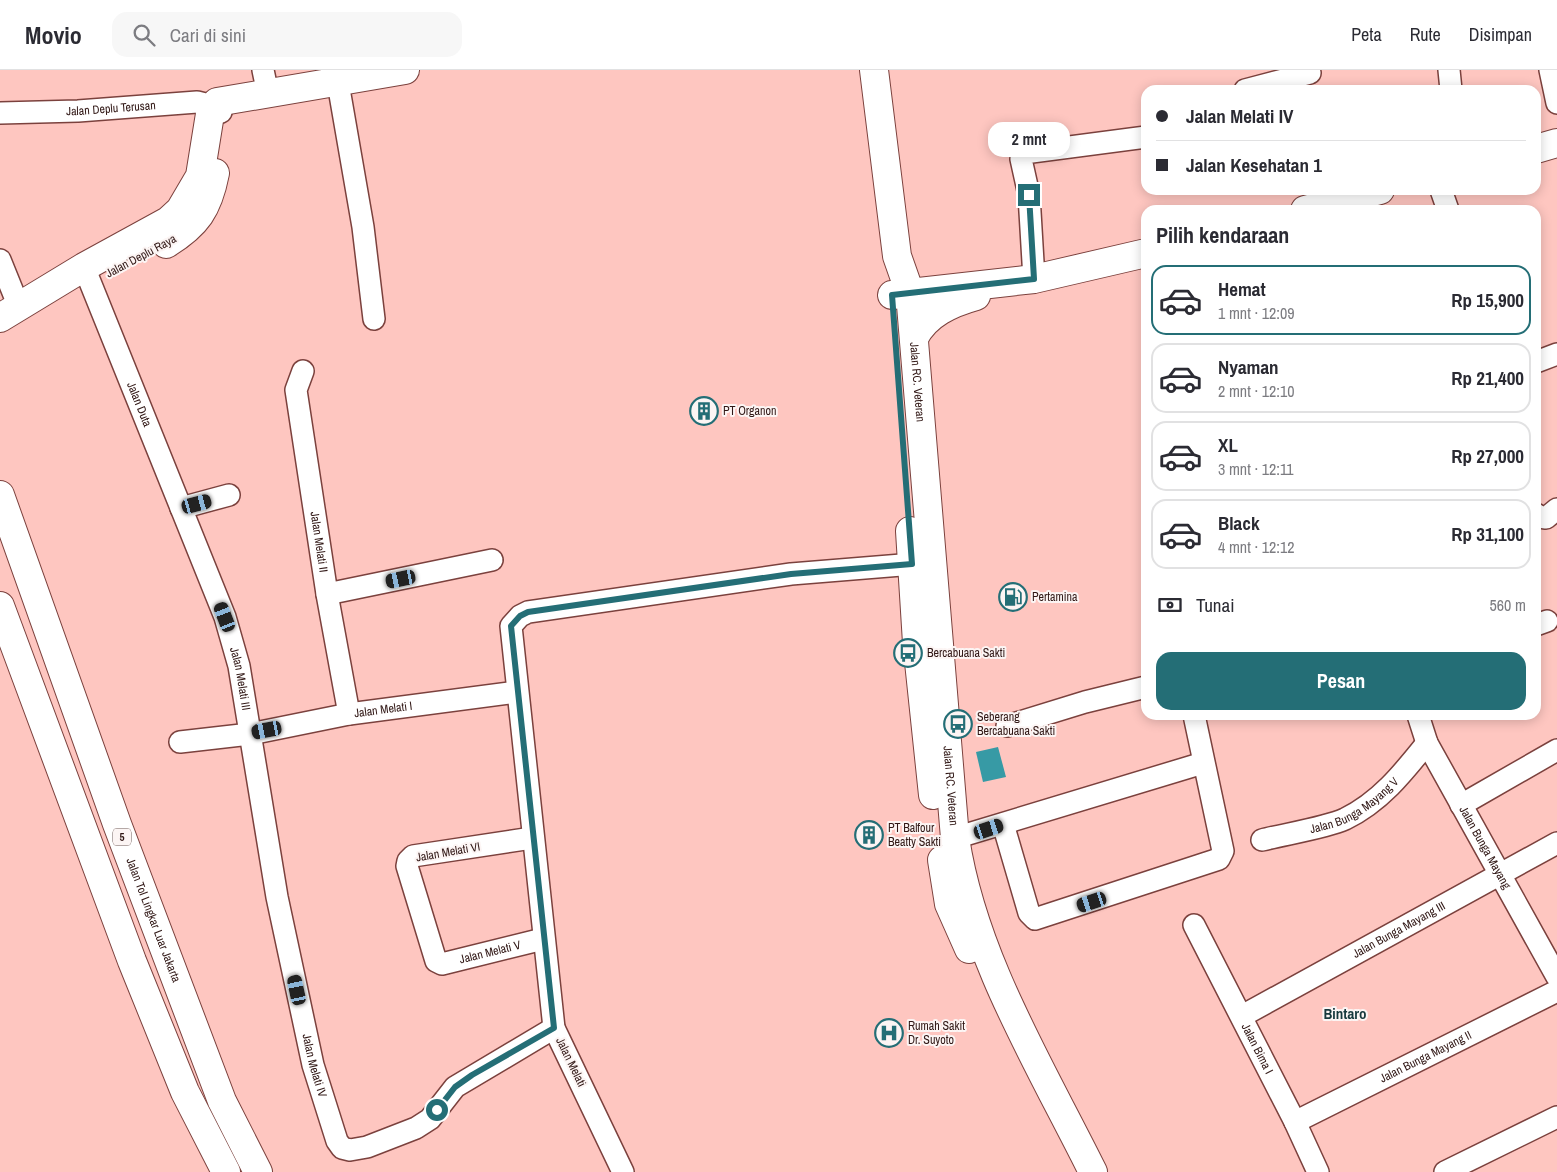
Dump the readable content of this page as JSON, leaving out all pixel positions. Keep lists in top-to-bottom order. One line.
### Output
{"streets":{"main road":["Jalan Deplu Raya","Jalan RC. Veteran","5","Jalan Tol Lingkar Luar Jakarta"],"street":["Jalan Deplu Terusan","Jalan Duta","Jalan Melati II","Jalan Melati III","Jalan Melati I","Jalan Bunga Mayang V","Jalan Bunga Mayang","Jalan Melati VI","Jalan Bunga Mayang III","Jalan Melati V","Jalan Bima I","Jalan Bunga Mayang II","Jalan Melati","Jalan Melati IV"]},"crossings":[["Jalan Deplu Terusan","Jalan Deplu Raya"],["Jalan Deplu Raya","Jalan Duta"],["Jalan RC. Veteran","Jalan Melati"],["Jalan Duta","Jalan Melati III"],["Jalan Melati II","Jalan Melati I"],["Jalan Melati III","Jalan Melati I"],["Jalan Melati III","Jalan Melati IV"],["Jalan Melati I","Jalan Melati"],["Jalan Melati I","Jalan Melati IV"],["Jalan Bunga Mayang V","Jalan Bunga Mayang"],["Jalan Bunga Mayang","Jalan Bunga Mayang III"],["Jalan Melati VI","Jalan Melati V"],["Jalan Melati VI","Jalan Melati"],["Jalan Bunga Mayang III","Jalan Bima I"],["Jalan Melati V","Jalan Melati"],["Jalan Bima I","Jalan Bunga Mayang II"],["Jalan Melati","Jalan Melati IV"]],"districts":["Bintaro"],"places":{"building":["PT Organon","PT Balfour Beatty Sakti"],"fuel station":["Pertamina"],"bus stop":["Bercabuana Sakti","Seberang Bercabuana Sakti"],"hospital":["Rumah Sakit Dr. Suyoto"]},"page":{"header":"Movio","search":"Cari di sini","nav":["Peta","Rute","Disimpan"],"banner":["Jalan Melati IV","Jalan Kesehatan 1"],"bubble":"2 mnt","heading":"Pilih kendaraan","list":[{"name":"Hemat","note":"1 mnt · 12:09","value":"Rp 15,900"},{"name":"Nyaman","note":"2 mnt · 12:10","value":"Rp 21,400"},{"name":"XL","note":"3 mnt · 12:11","value":"Rp 27,000"},{"name":"Black","note":"4 mnt · 12:12","value":"Rp 31,100"}],"pay":["Tunai","560 m"],"buttons":"Pesan"}}
